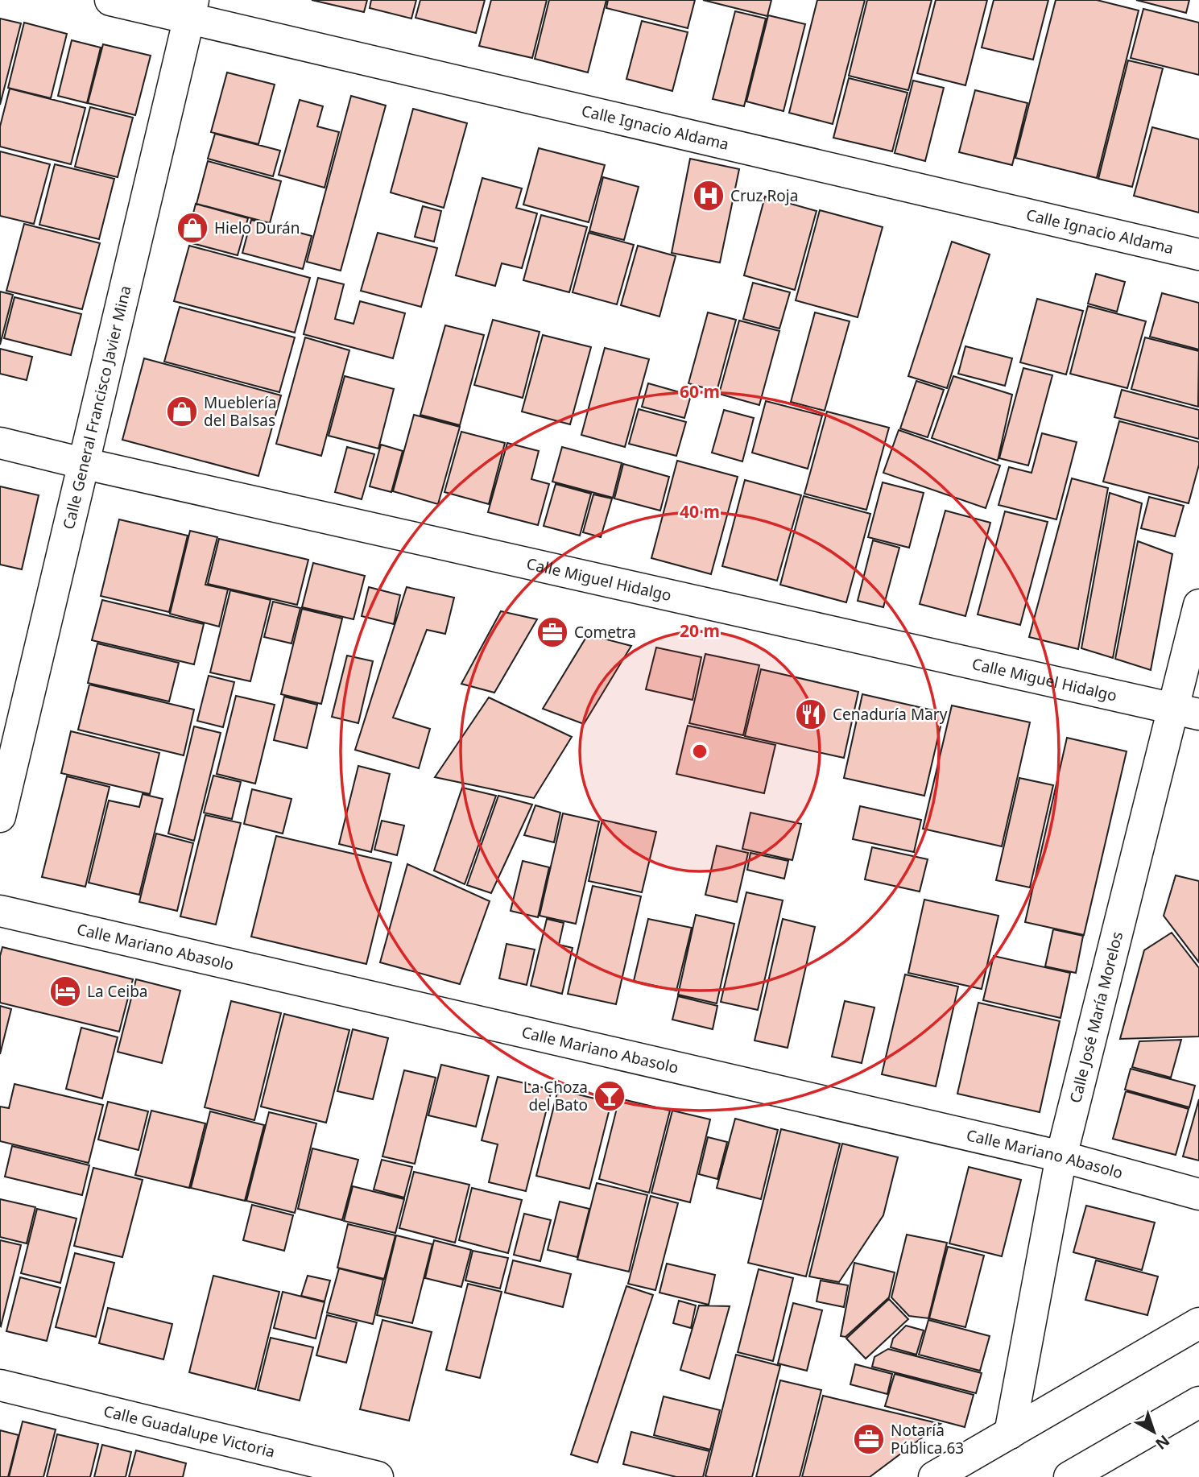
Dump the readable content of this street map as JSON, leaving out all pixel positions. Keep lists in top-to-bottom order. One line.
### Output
{"streets":{"street":["Calle Ignacio Aldama","Calle General Francisco Javier Mina","Calle Miguel Hidalgo","Calle Mariano Abasolo","Calle José María Morelos","Calle Guadalupe Victoria"]},"crossings":[["Calle Ignacio Aldama","Calle General Francisco Javier Mina"],["Calle General Francisco Javier Mina","Calle Miguel Hidalgo"],["Calle Miguel Hidalgo","Calle José María Morelos"],["Calle Mariano Abasolo","Calle José María Morelos"]],"places":{"hospital":["Cruz Roja"],"shop":["Hielo Durán","Mueblería del Balsas"],"office":["Cometra","Notaría Pública 63"],"restaurant":["Cenaduría Mary"],"hotel":["La Ceiba"],"bar":["La Choza del Bato"]},"north":"bottom right","rings":["60 m","40 m","20 m"]}
